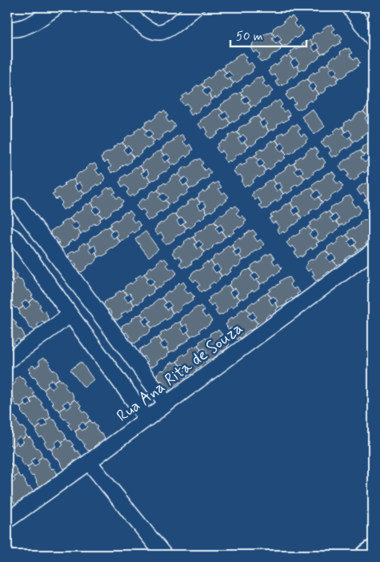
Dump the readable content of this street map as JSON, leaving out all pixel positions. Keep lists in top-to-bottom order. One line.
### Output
{"streets":{"street":["Rua Ana Rita de Souza"]},"scale_bar":"50 m"}
